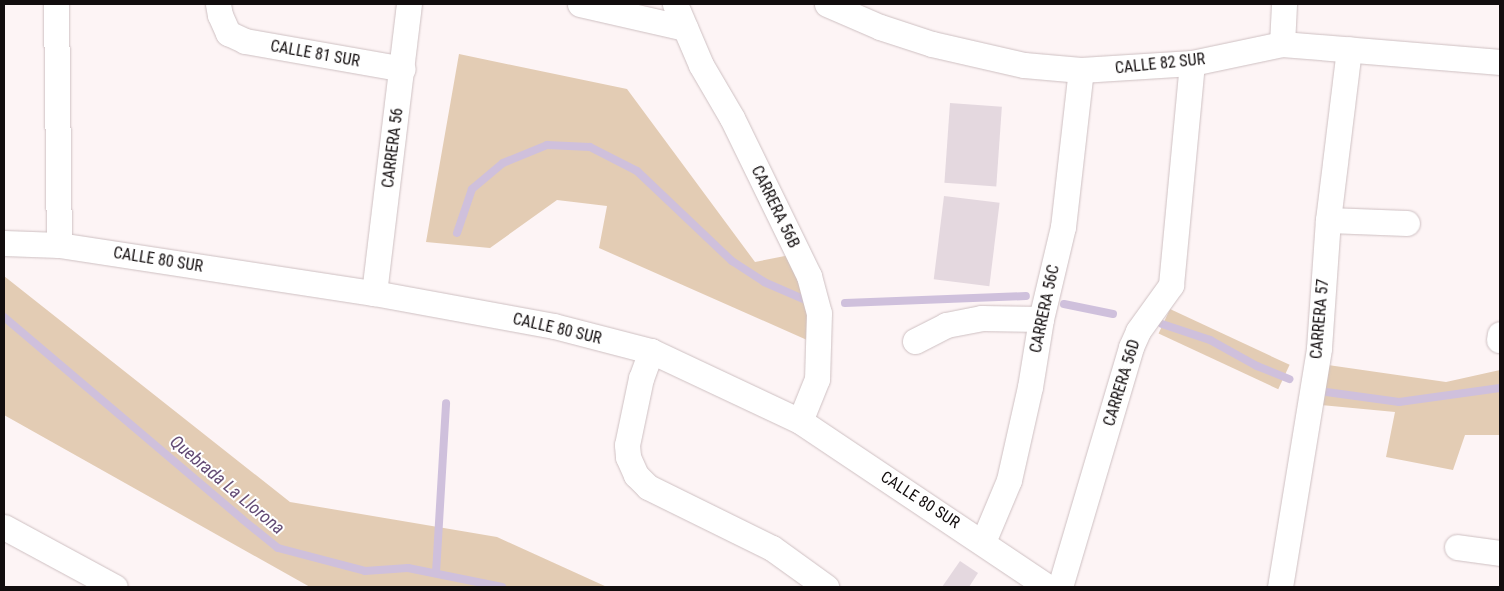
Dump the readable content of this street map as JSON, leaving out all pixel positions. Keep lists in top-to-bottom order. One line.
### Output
{"streets":{"street":["CALLE 81 SUR","CALLE 82 SUR","CARRERA 56","CARRERA 56B","CALLE 80 SUR","CARRERA 56C","CARRERA 57","CARRERA 56D"]},"crossings":[["CALLE 81 SUR","CARRERA 56"],["CALLE 82 SUR","CARRERA 56C"],["CALLE 82 SUR","CARRERA 57"],["CALLE 82 SUR","CARRERA 56D"],["CARRERA 56","CALLE 80 SUR"],["CARRERA 56B","CALLE 80 SUR"],["CALLE 80 SUR","CARRERA 56C"]],"water":["Quebrada La Llorona"]}
